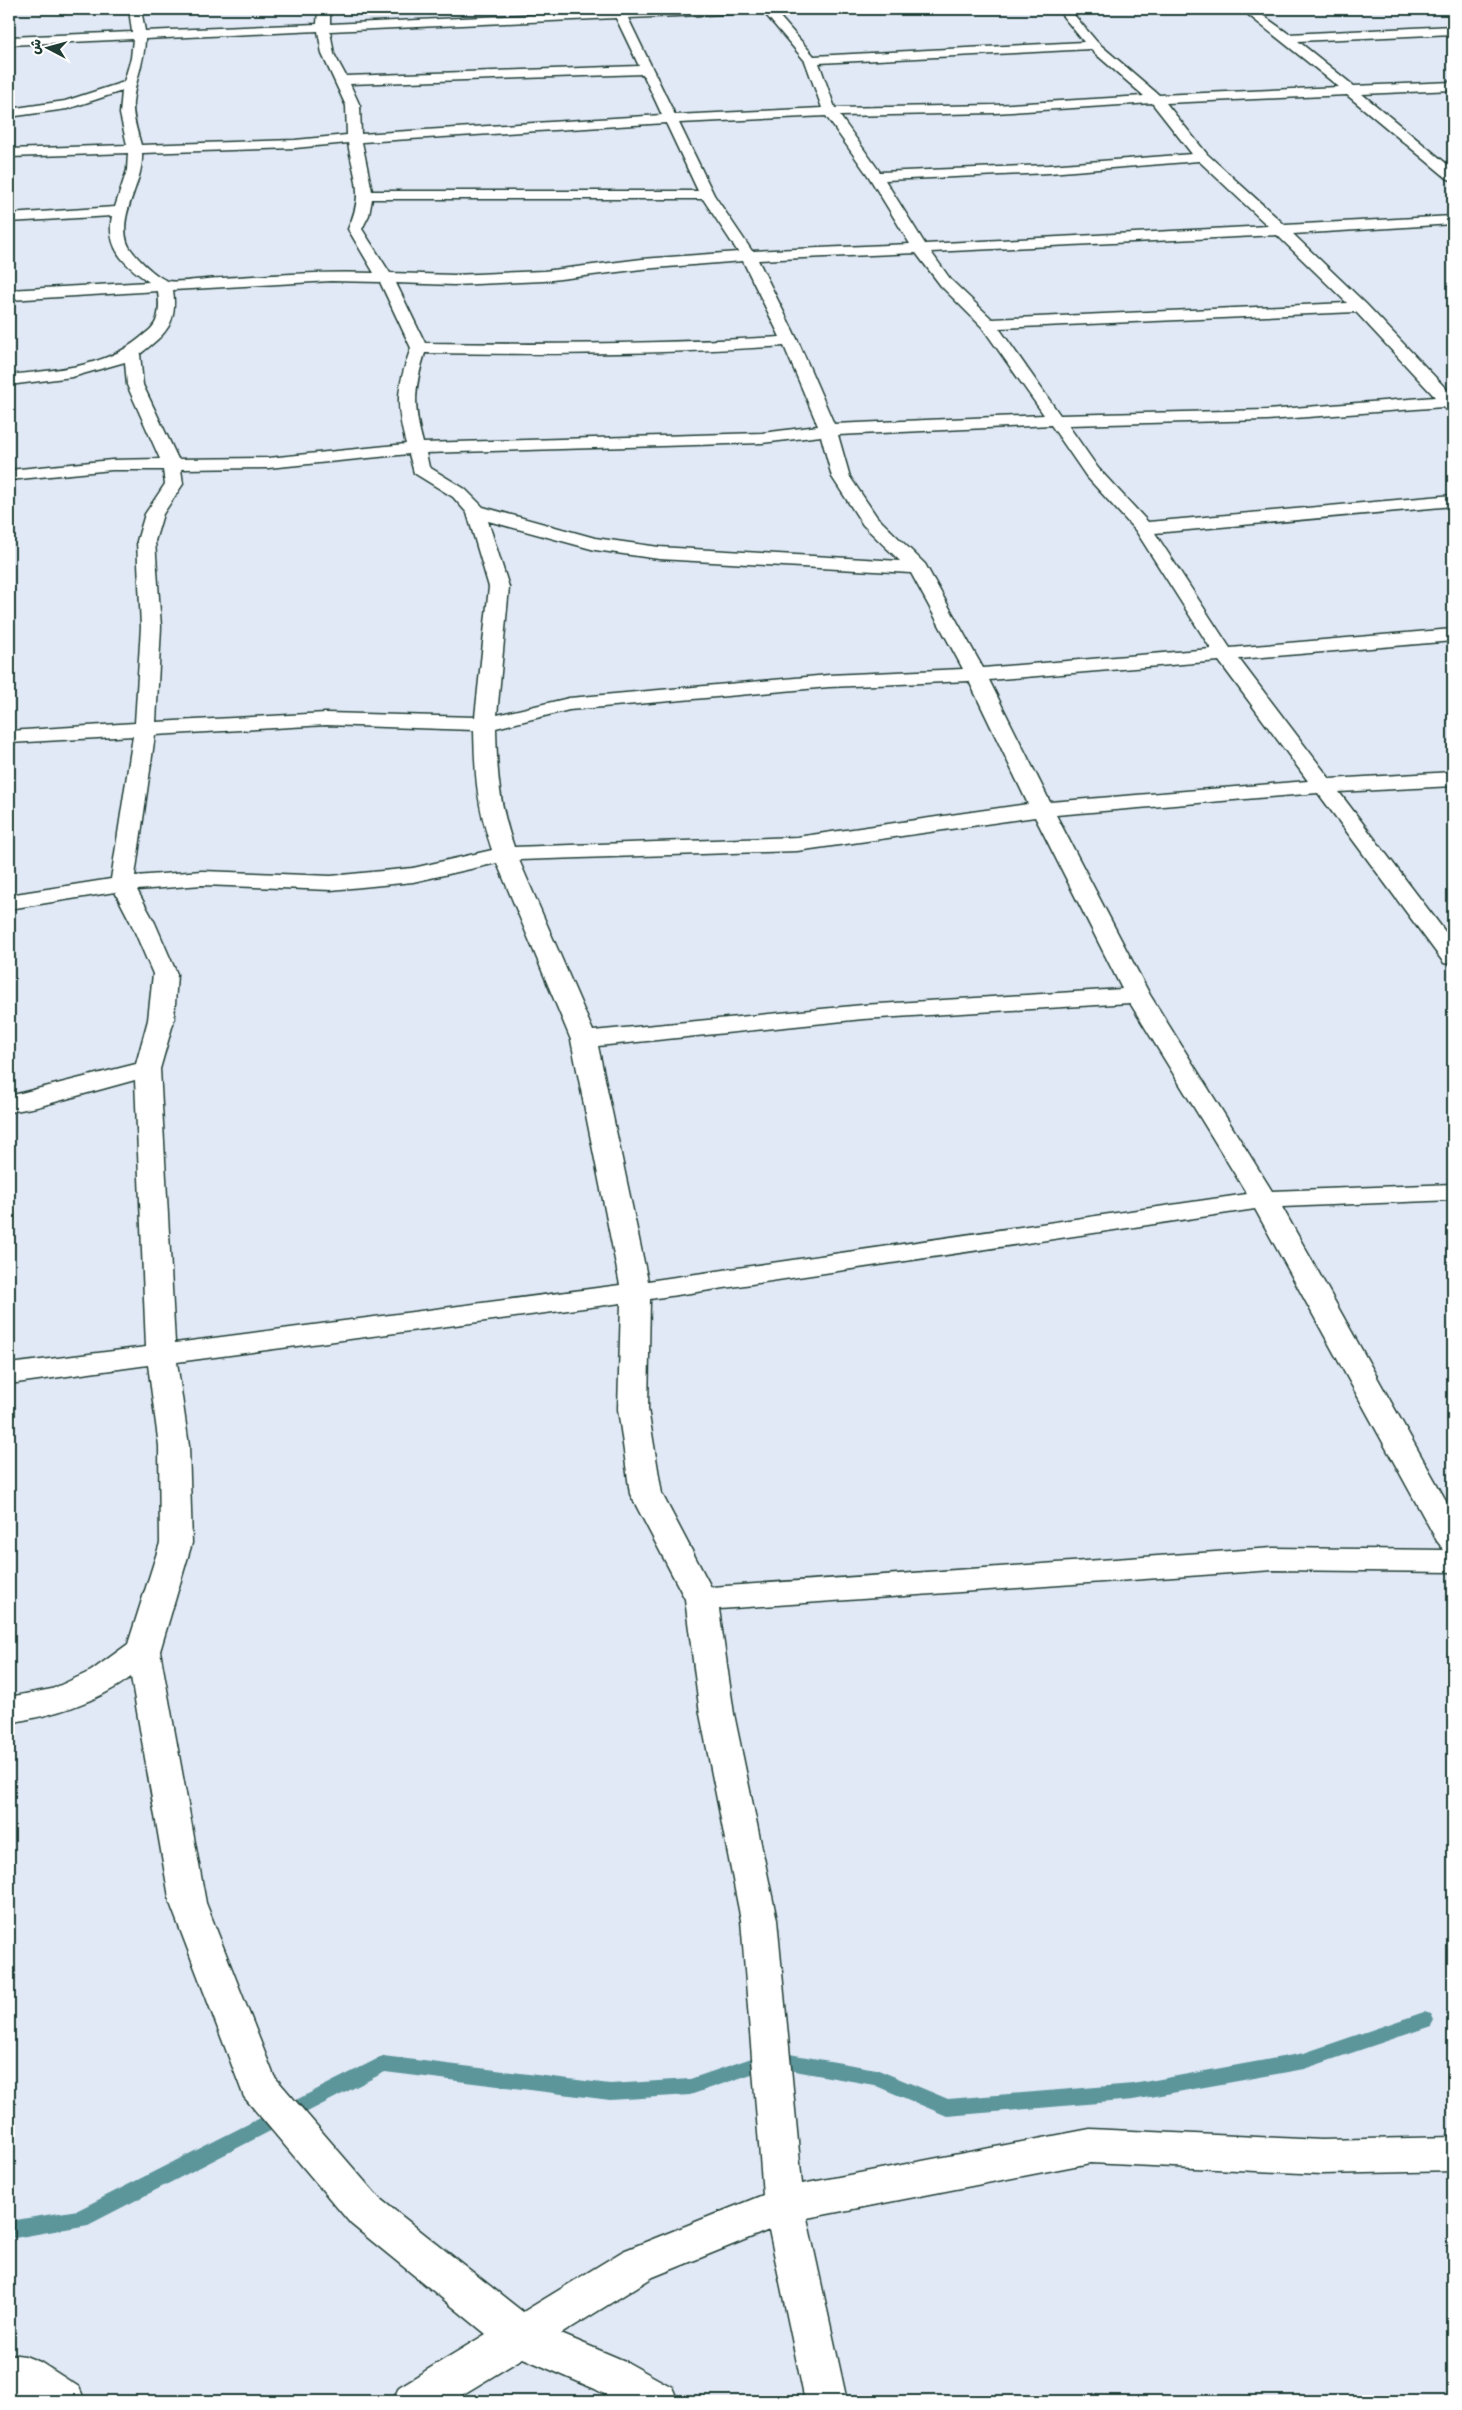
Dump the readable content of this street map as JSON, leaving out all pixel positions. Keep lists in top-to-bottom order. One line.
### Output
{"north":"left"}
